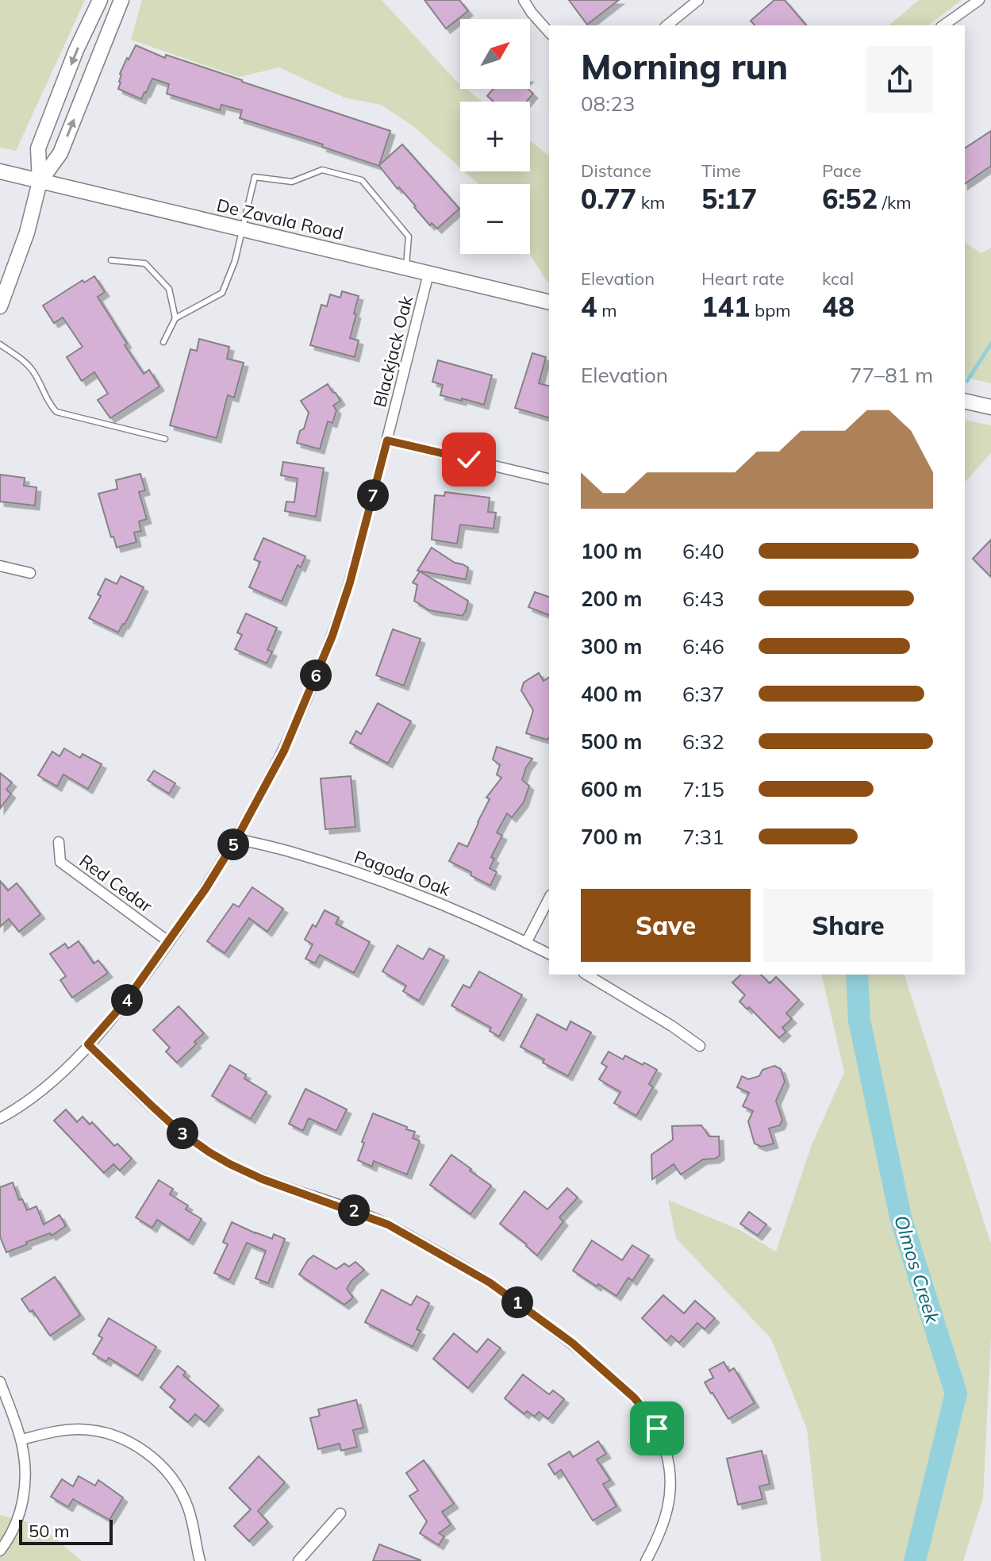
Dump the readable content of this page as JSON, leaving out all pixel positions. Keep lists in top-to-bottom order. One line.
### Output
{"streets":{"main road":["De Zavala Road"],"street":["Blackjack Oak","Pagoda Oak","Red Cedar"]},"crossings":[["De Zavala Road","Blackjack Oak"],["Blackjack Oak","Pagoda Oak"],["Blackjack Oak","Red Cedar"]],"water":["Olmos Creek"],"scale_bar":"50 m","north":"top right","page":{"map_buttons":["+","−"],"heading":["Morning run","08:23"],"stats":[["Distance","0.77 km"],["Time","5:17"],["Pace","6:52 /km"],["Elevation","4 m"],["Heart rate","141 bpm"],["kcal","48"]],"chart":["Elevation","77–81 m"],"pins":["7","6","5","4","3","2","1"],"list":[{"name":"100 m","note":"6:40"},{"name":"200 m","note":"6:43"},{"name":"300 m","note":"6:46"},{"name":"400 m","note":"6:37"},{"name":"500 m","note":"6:32"},{"name":"600 m","note":"7:15"},{"name":"700 m","note":"7:31"}],"buttons":["Save","Share"],"scale":"50 m"}}
